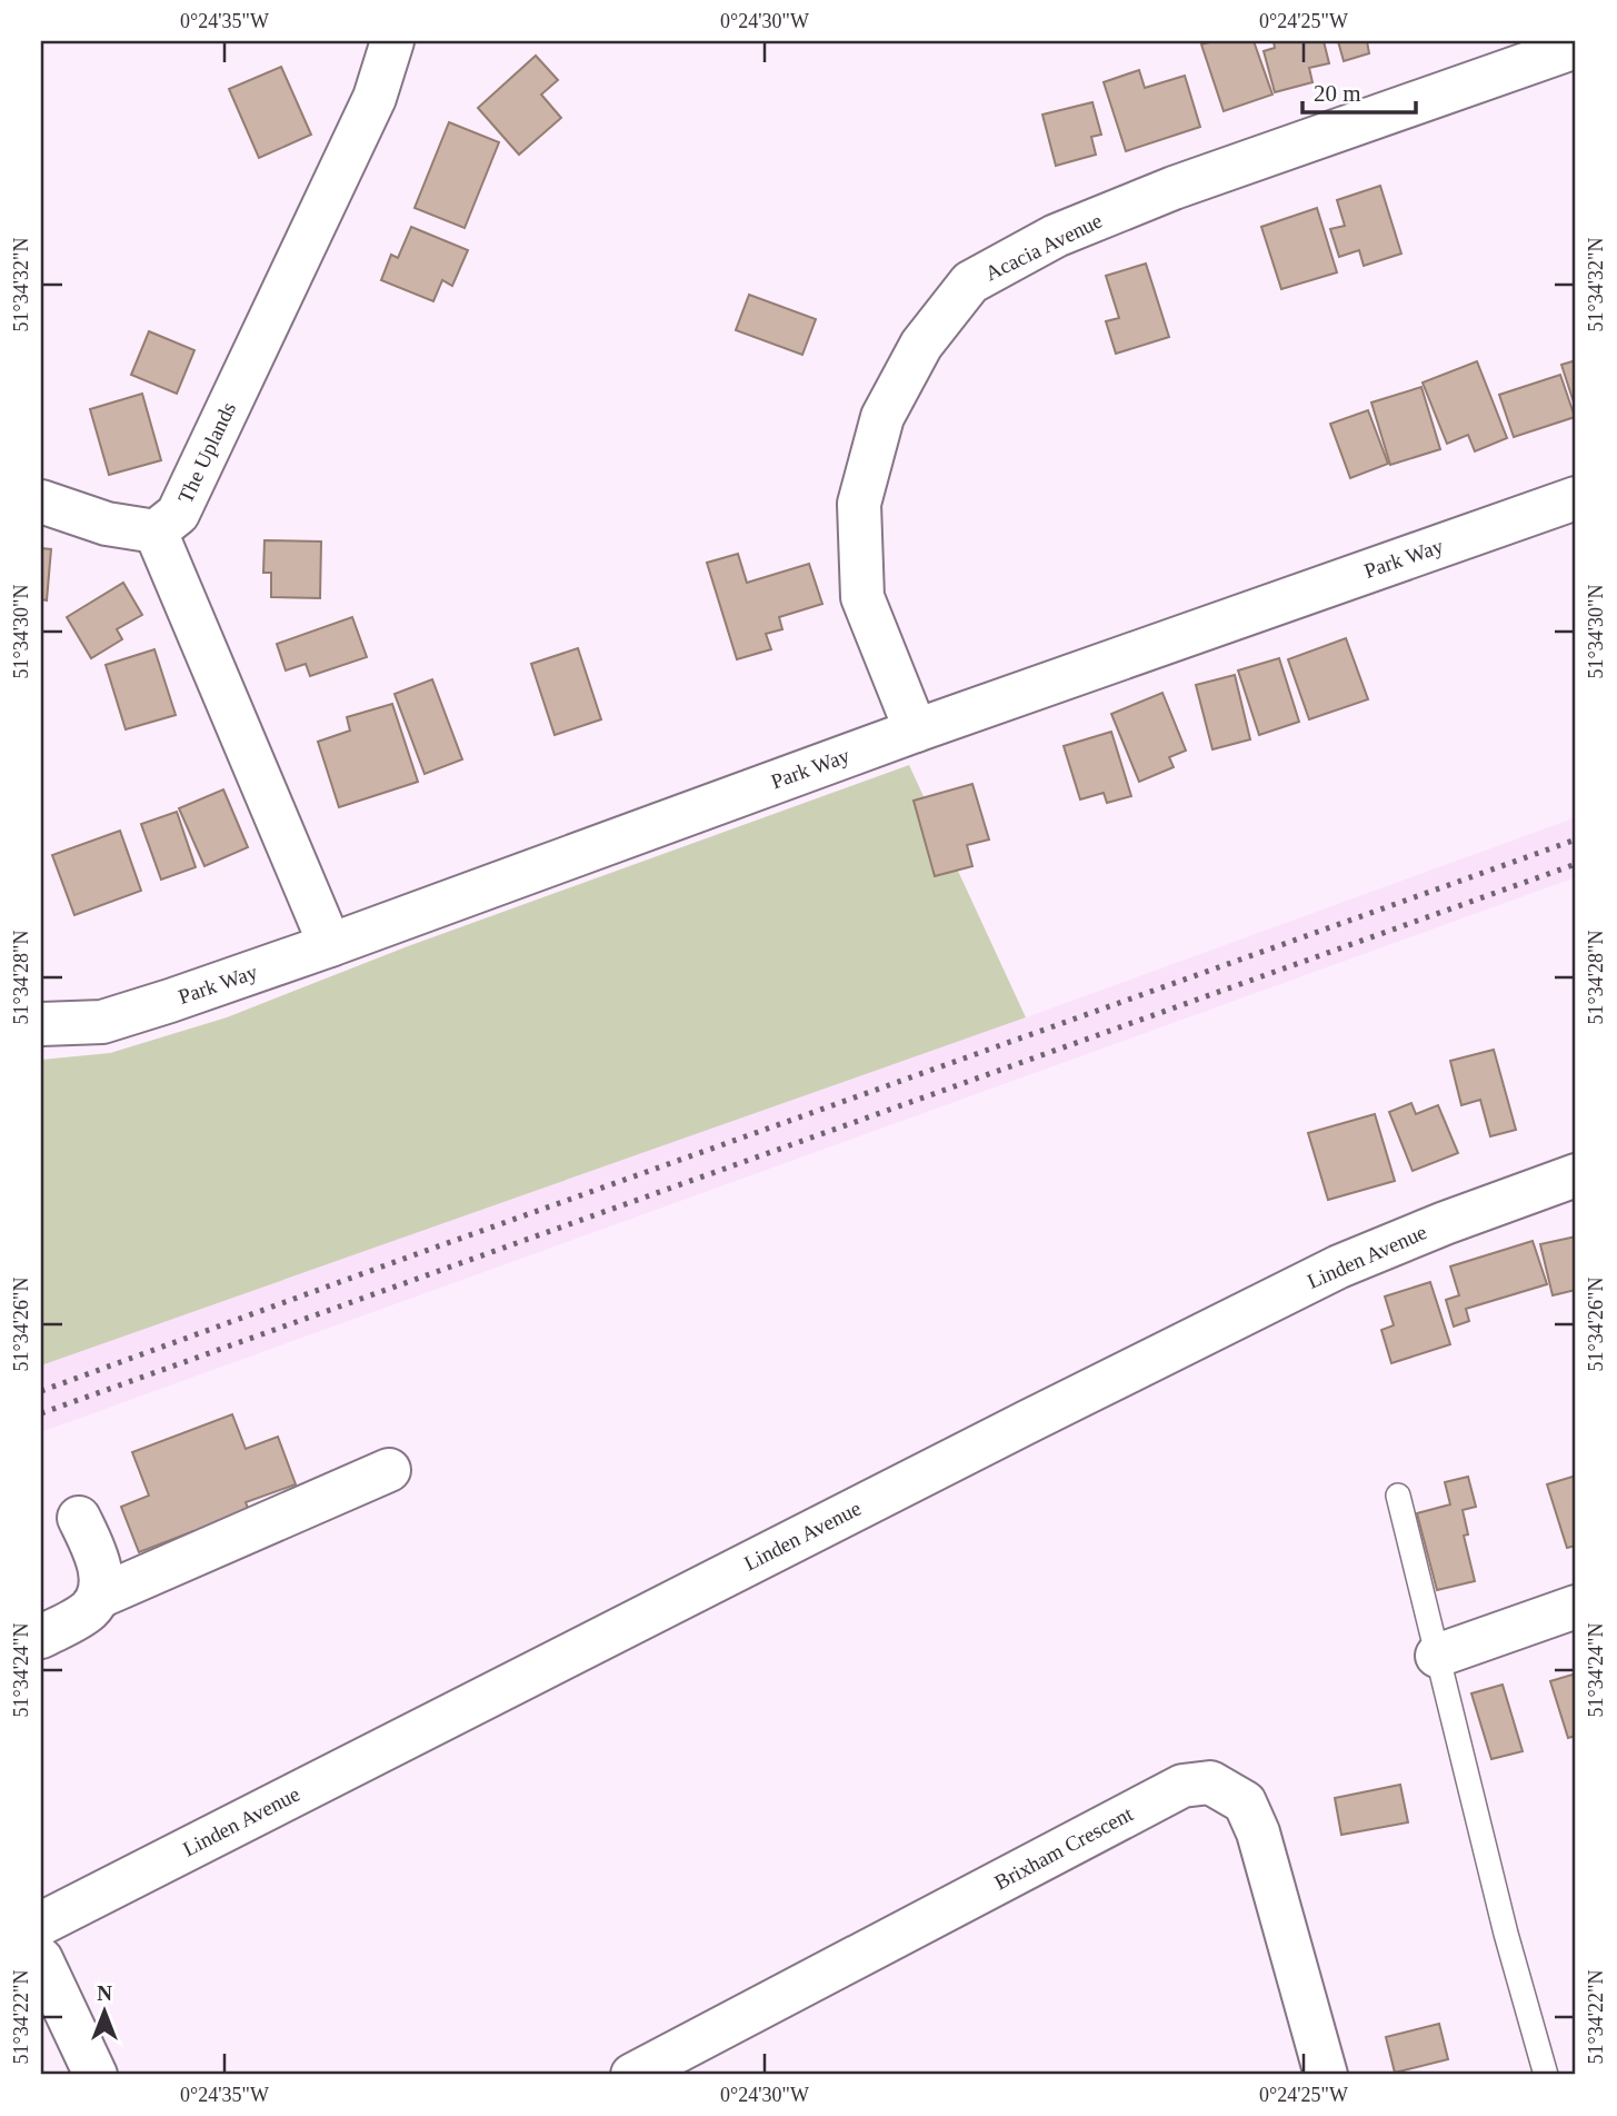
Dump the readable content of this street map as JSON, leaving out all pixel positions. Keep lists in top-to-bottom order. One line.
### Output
{"streets":{"street":["Acacia Avenue","The Uplands","Park Way","Linden Avenue","Brixham Crescent"]},"crossings":[["Acacia Avenue","Park Way"]],"scale_bar":"20 m","north":"top","coordinates":["0°24'35\"W","0°24'30\"W","0°24'25\"W","51°34'32\"N","51°34'30\"N","51°34'28\"N","51°34'26\"N","51°34'24\"N","51°34'22\"N"]}
